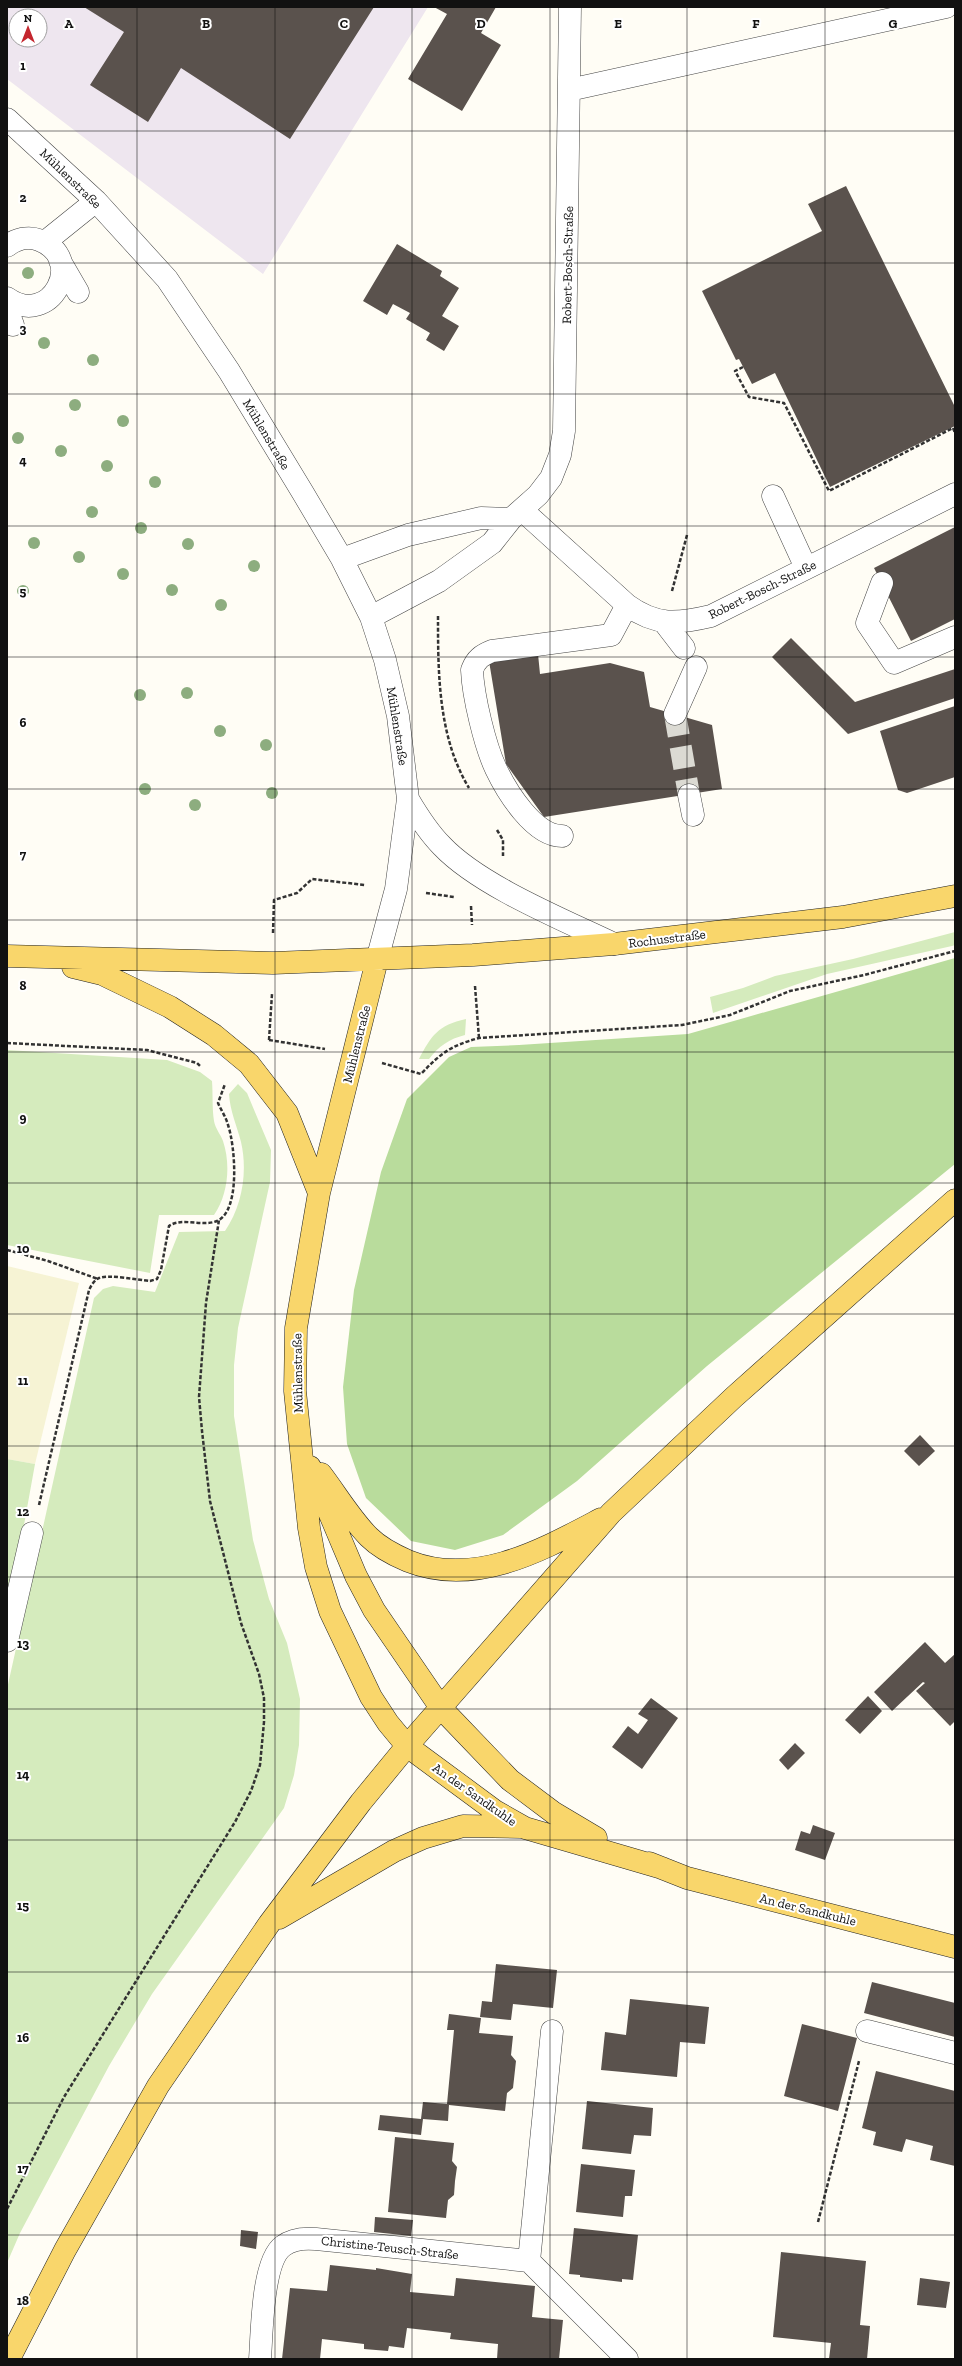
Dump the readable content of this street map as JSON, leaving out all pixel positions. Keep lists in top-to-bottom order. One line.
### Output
{"streets":{"main road":["Mühlenstraße","Rochusstraße","An der Sandkuhle"],"street":["Robert-Bosch-Straße","Christine-Teusch-Straße"]},"crossings":[["Mühlenstraße","Robert-Bosch-Straße"],["Mühlenstraße","Rochusstraße"],["Mühlenstraße","An der Sandkuhle"]],"north":"top","grid":{"columns":["A","B","C","D","E","F","G"],"rows":["1","2","3","4","5","6","7","8","9","10","11","12","13","14","15","16","17","18"]}}
